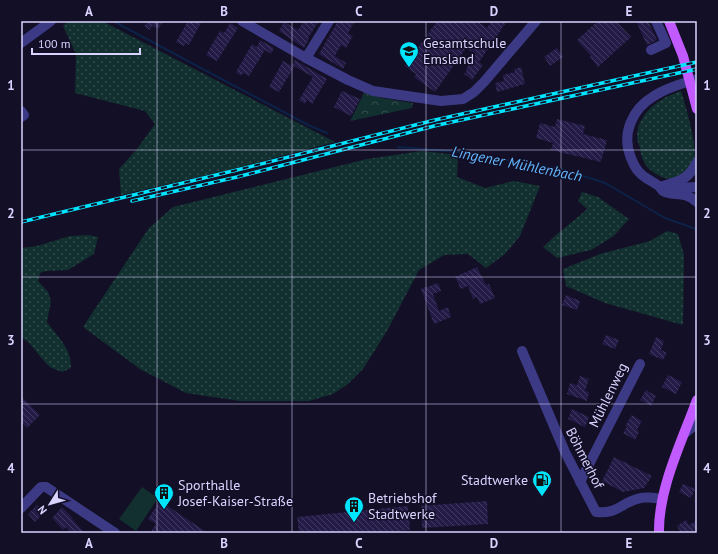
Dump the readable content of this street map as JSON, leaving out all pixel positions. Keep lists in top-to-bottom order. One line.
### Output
{"streets":{"street":["Mühlenweg","Böhmerhof"]},"crossings":[["Mühlenweg","Böhmerhof"]],"water":["Lingener Mühlenbach"],"places":{"school or university":["Gesamtschule Emsland"],"fuel station":["Stadtwerke"],"building":["Sporthalle Josef-Kaiser-Straße","Betriebshof Stadtwerke"]},"scale_bar":"100 m","north":"bottom left","grid":{"columns":["A","B","C","D","E"],"rows":["1","2","3","4"]}}
